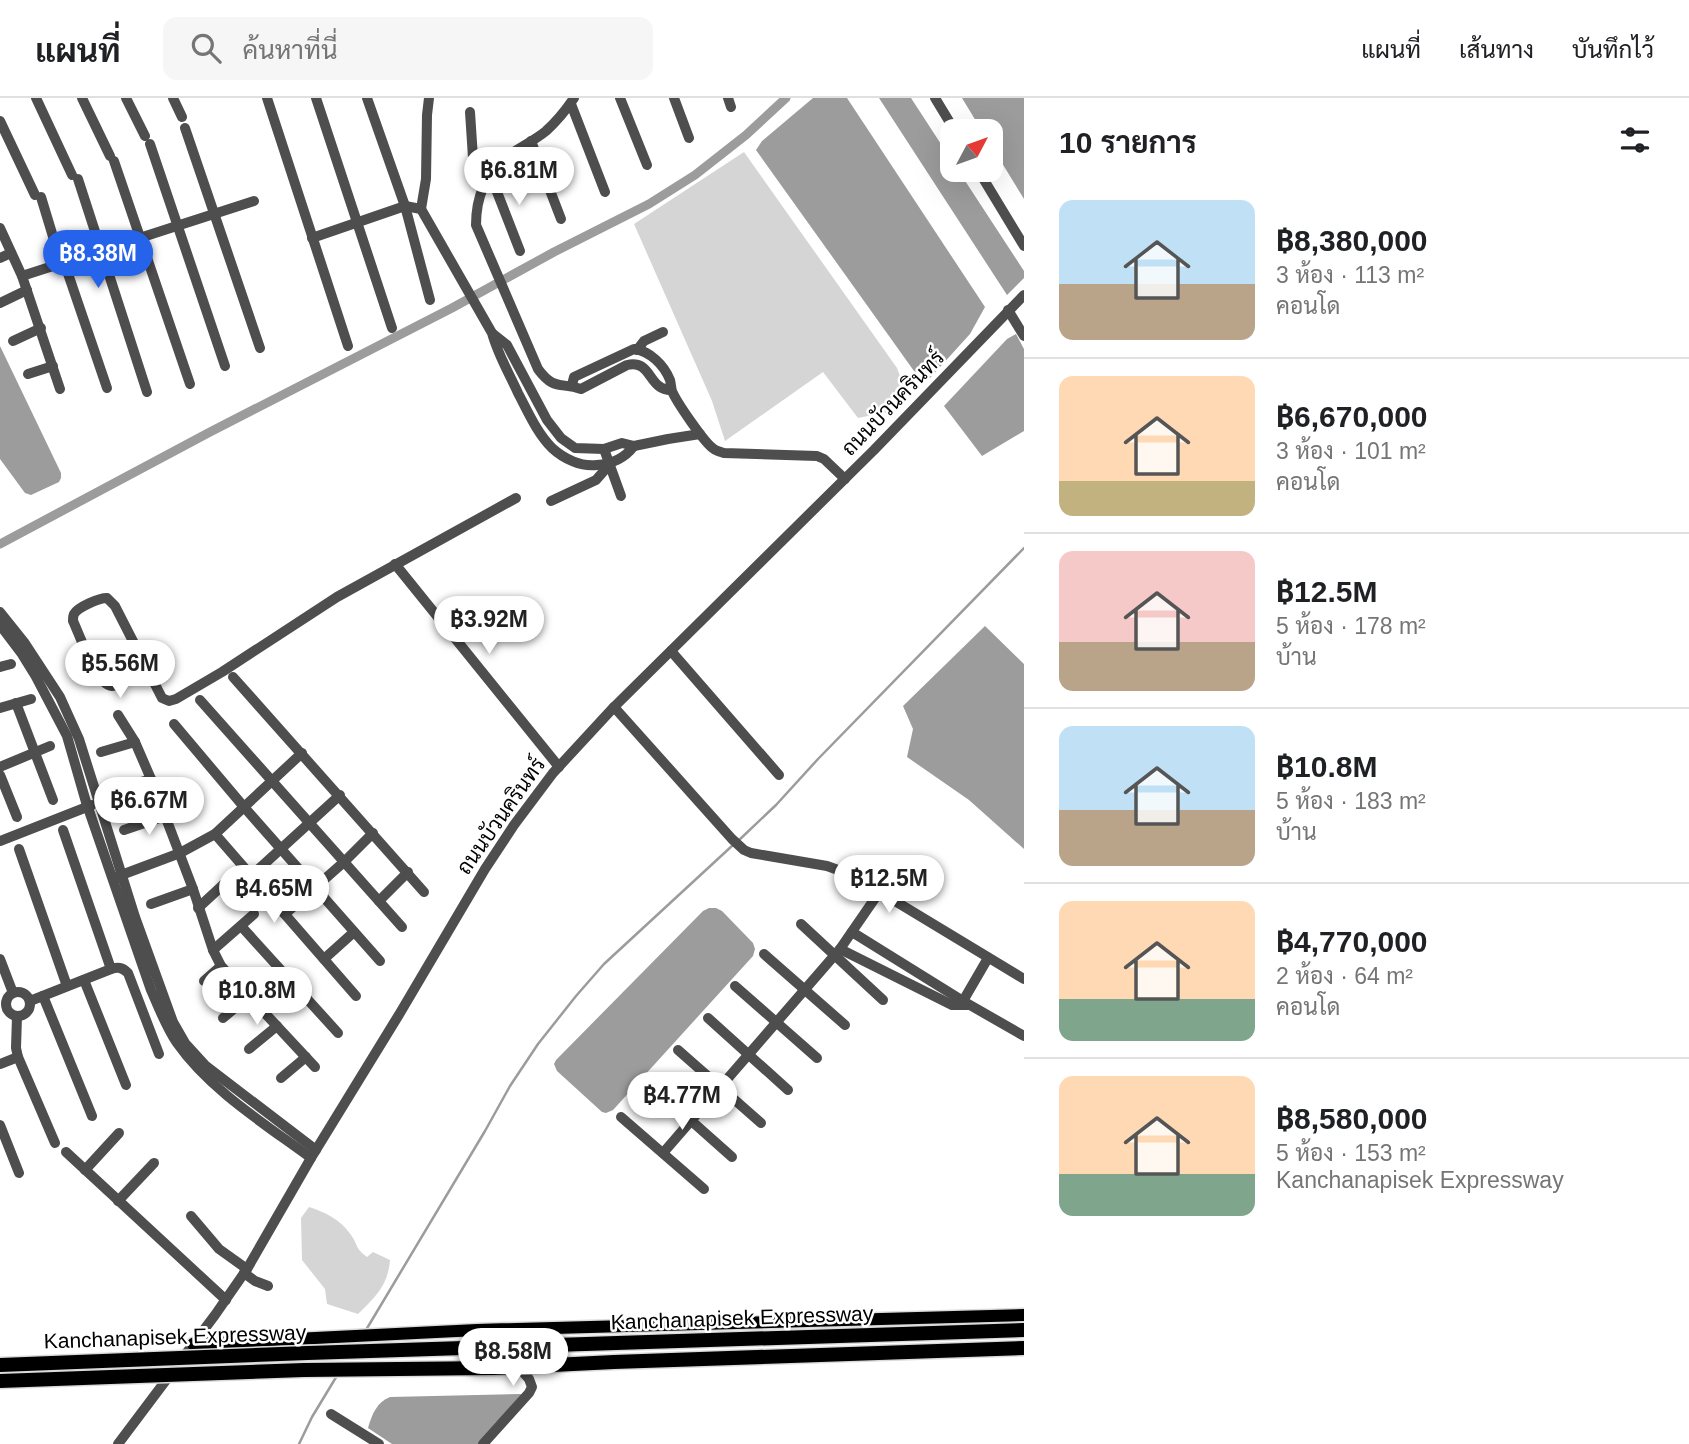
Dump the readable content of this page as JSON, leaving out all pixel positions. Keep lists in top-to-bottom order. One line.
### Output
{"streets":{"highway":["Kanchanapisek Expressway"],"street":["ถนนบัวนครินทร์"]},"north":"top right","page":{"header":"แผนที่","search":"ค้นหาที่นี่","nav":["แผนที่","เส้นทาง","บันทึกไว้"],"heading":"10 รายการ","price":["฿6.81M","฿8.38M","฿3.92M","฿5.56M","฿6.67M","฿12.5M","฿4.65M","฿10.8M","฿4.77M","฿8.58M"],"list":[{"name":"฿8,380,000","note":"3 ห้อง · 113 m² · คอนโด"},{"name":"฿6,670,000","note":"3 ห้อง · 101 m² · คอนโด"},{"name":"฿12.5M","note":"5 ห้อง · 178 m² · บ้าน"},{"name":"฿10.8M","note":"5 ห้อง · 183 m² · บ้าน"},{"name":"฿4,770,000","note":"2 ห้อง · 64 m² · คอนโด"},{"name":"฿8,580,000","note":"5 ห้อง · 153 m² · Kanchanapisek Expressway"}]}}
